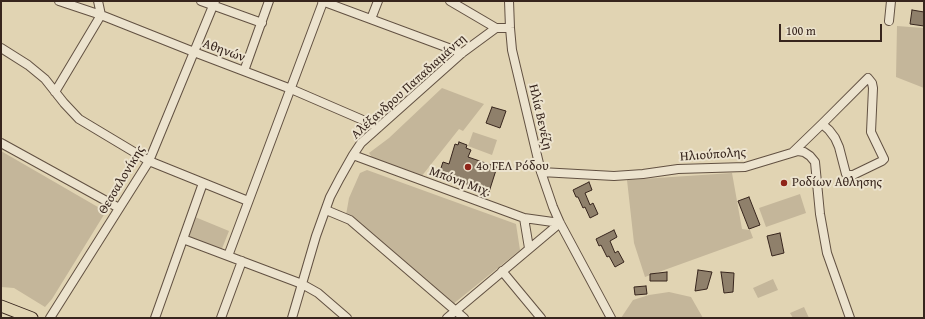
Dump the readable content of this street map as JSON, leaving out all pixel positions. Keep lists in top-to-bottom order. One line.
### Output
{"streets":{"street":["Αθηνών","Αλέξανδρου Παπαδιαμάντη","Ηλία Βενέζη","Ηλιούπολης","Θεσσαλονίκης","Μπόνη Μιχ."]},"crossings":[["Αθηνών","Αλέξανδρου Παπαδιαμάντη"],["Αθηνών","Θεσσαλονίκης"],["Αλέξανδρου Παπαδιαμάντη","Μπόνη Μιχ."],["Ηλία Βενέζη","Ηλιούπολης"],["Ηλία Βενέζη","Μπόνη Μιχ."]],"places":["4ο ΓΕΛ Ρόδου","Ροδίων Αθλησης"],"scale_bar":"100 m"}
